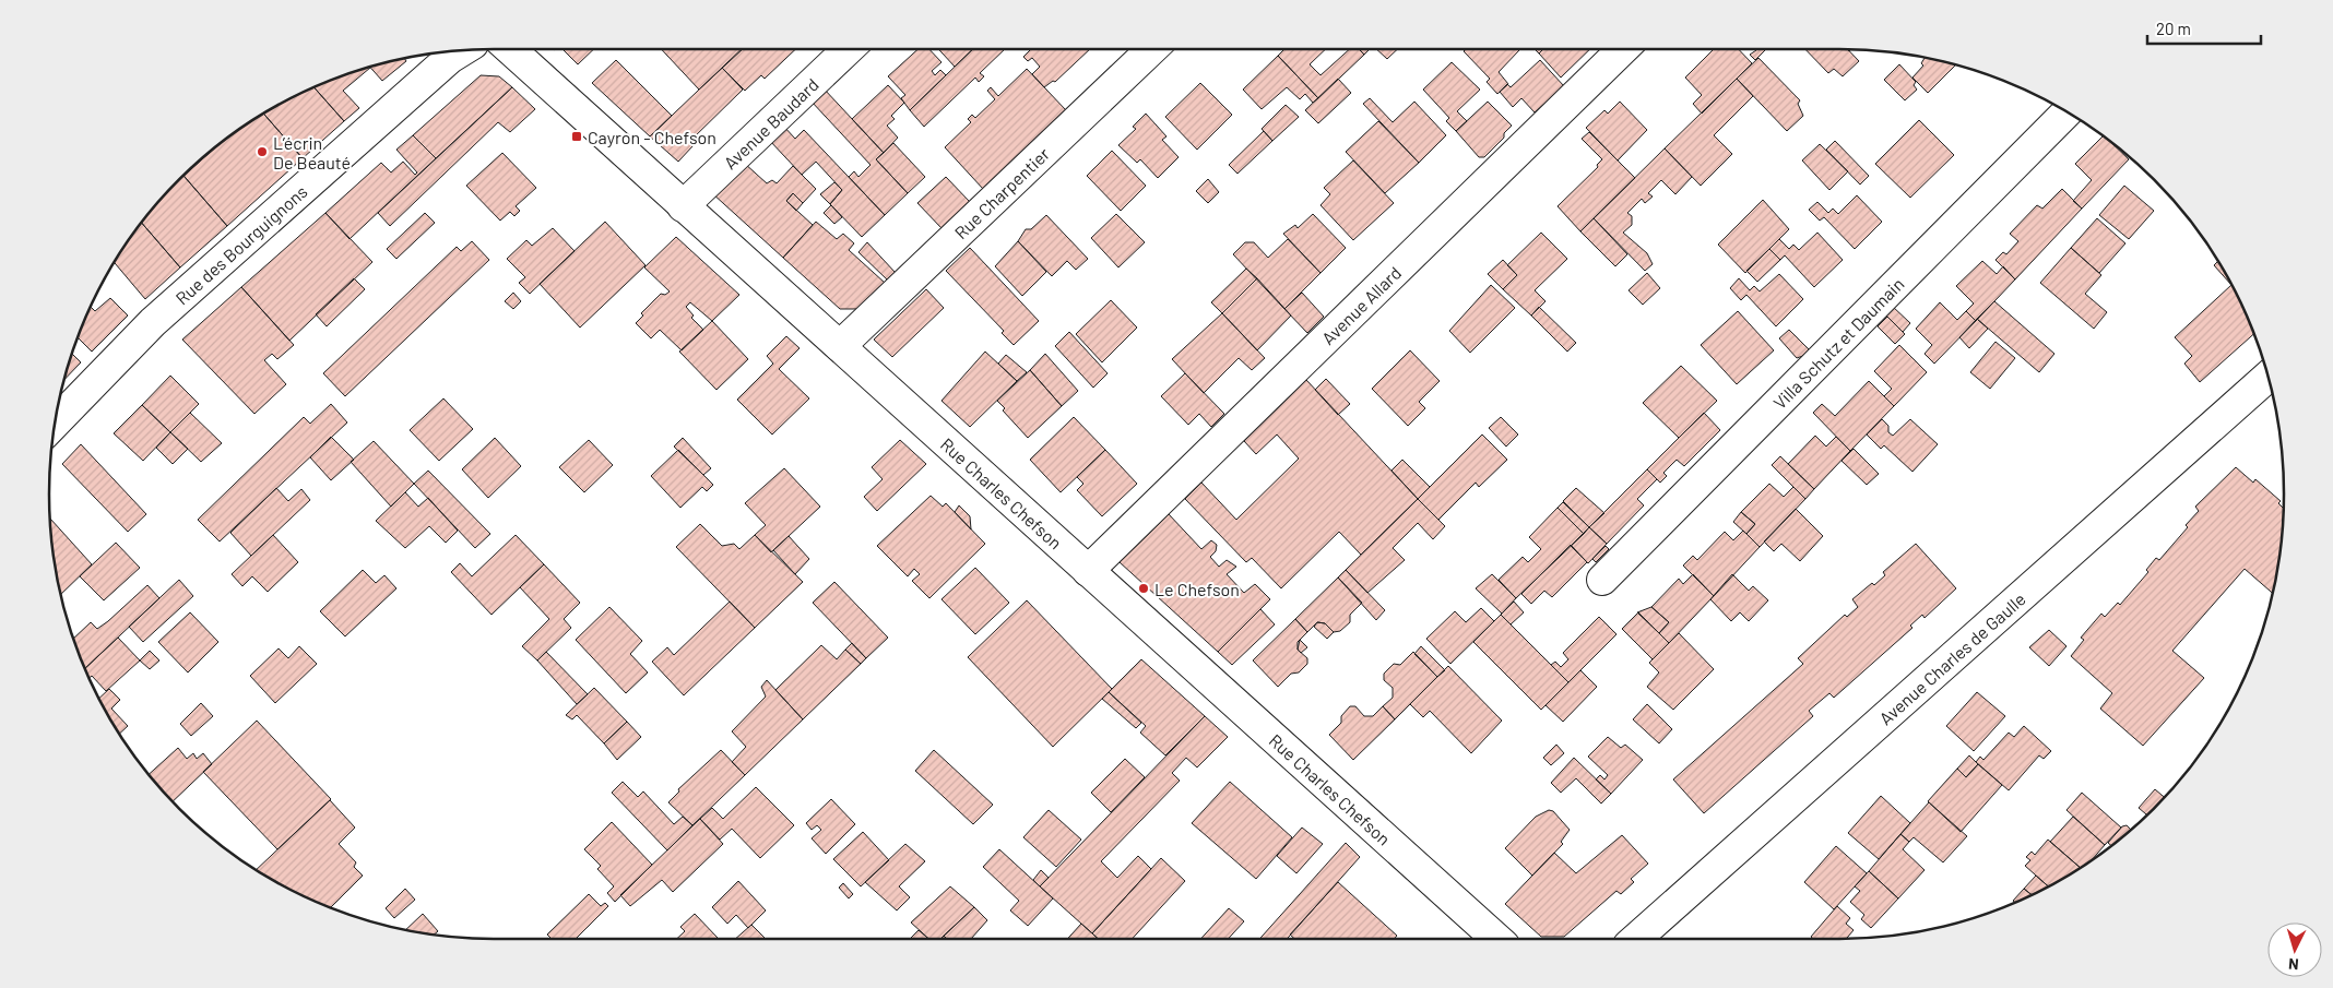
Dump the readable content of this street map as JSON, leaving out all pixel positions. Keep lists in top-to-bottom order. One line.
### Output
{"streets":{"street":["Avenue Baudard","Rue Charpentier","Rue des Bourguignons","Avenue Allard","Villa Schutz et Daumain","Rue Charles Chefson","Avenue Charles de Gaulle"]},"crossings":[["Avenue Baudard","Rue Charles Chefson"],["Rue Charpentier","Rue Charles Chefson"],["Avenue Allard","Rue Charles Chefson"]],"places":{"transit":["Cayron - Chefson"],"other":["L’écrin De Beauté","Le Chefson"]},"scale_bar":"20 m","north":"bottom"}
